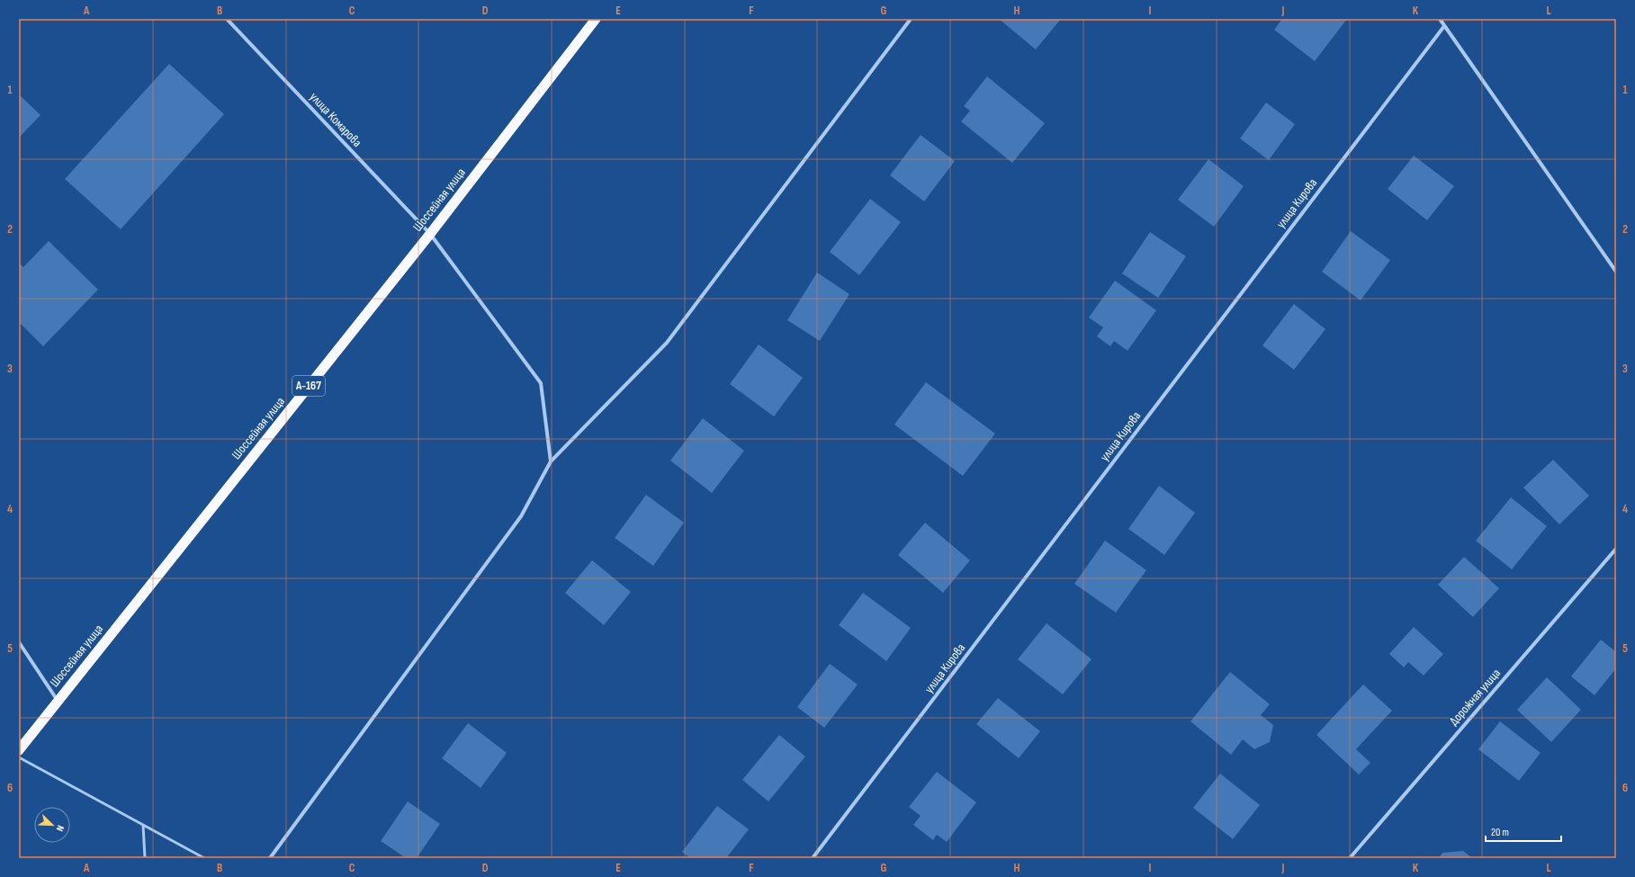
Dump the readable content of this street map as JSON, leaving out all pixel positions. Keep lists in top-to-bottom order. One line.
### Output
{"streets":{"highway":["Шоссейная улица","А-167"],"street":["улица Комарова","улица Кирова","Дорожная улица"]},"crossings":[["улица Комарова","Шоссейная улица"]],"scale_bar":"20 m","north":"bottom right","grid":{"columns":["A","B","C","D","E","F","G","H","I","J","K","L"],"rows":["1","2","3","4","5","6"]}}
